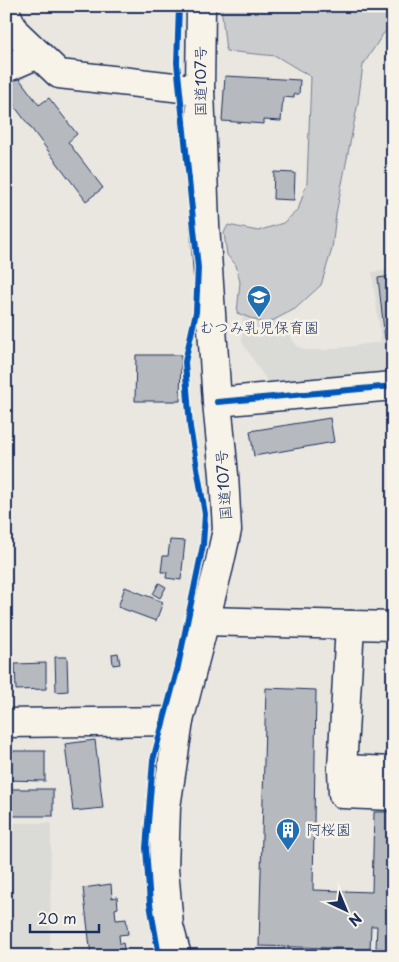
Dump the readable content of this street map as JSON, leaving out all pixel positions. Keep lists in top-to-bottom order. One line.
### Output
{"streets":{"main road":["国道107号"]},"places":{"school or university":["むつみ乳児保育園"],"building":["阿桜園"]},"scale_bar":"20 m","north":"bottom right"}
